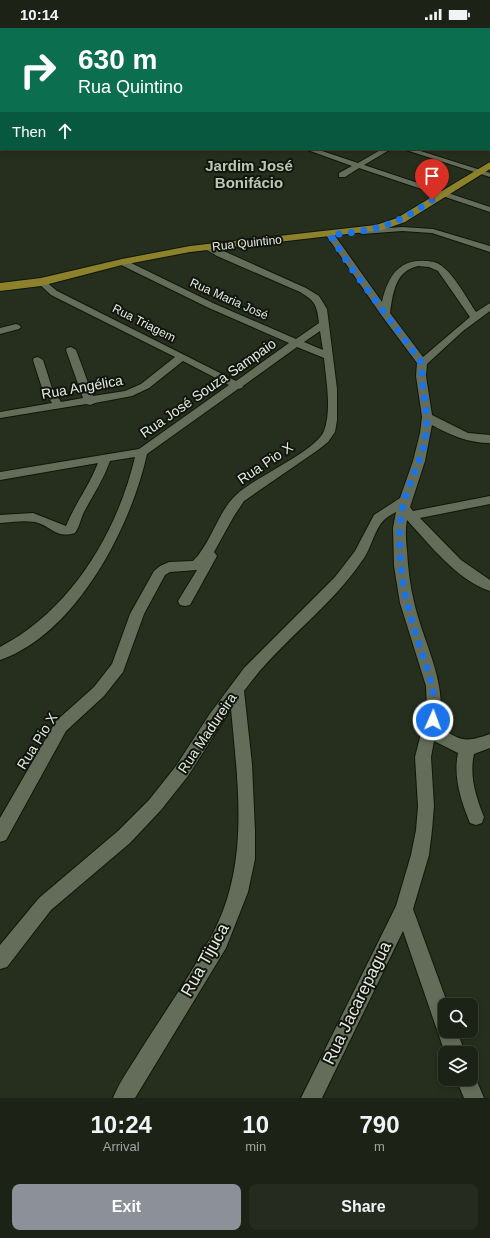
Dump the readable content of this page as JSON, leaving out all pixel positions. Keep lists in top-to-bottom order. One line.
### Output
{"streets":{"main road":["Rua Quintino"],"street":["Rua Maria José","Rua Triagem","Rua Angélica","Rua José Souza Sampaio","Rua Pio X","Rua Madureira","Rua Tijuca","Rua Jacarepagua"]},"crossings":[["Rua Quintino","Rua Maria José"],["Rua Quintino","Rua Triagem"],["Rua Quintino","Rua Pio X"],["Rua Maria José","Rua José Souza Sampaio"],["Rua Maria José","Rua Pio X"],["Rua Triagem","Rua Angélica"],["Rua Triagem","Rua José Souza Sampaio"],["Rua José Souza Sampaio","Rua Pio X"],["Rua Madureira","Rua Tijuca"],["Rua Madureira","Rua Jacarepagua"]],"districts":["Jardim José Bonifácio"],"page":{"status":"10:14","turn":["630 m","Rua Quintino"],"then":"Then","eta":["10:24","Arrival","10","min","790","m"],"buttons":["Exit","Share"]}}
